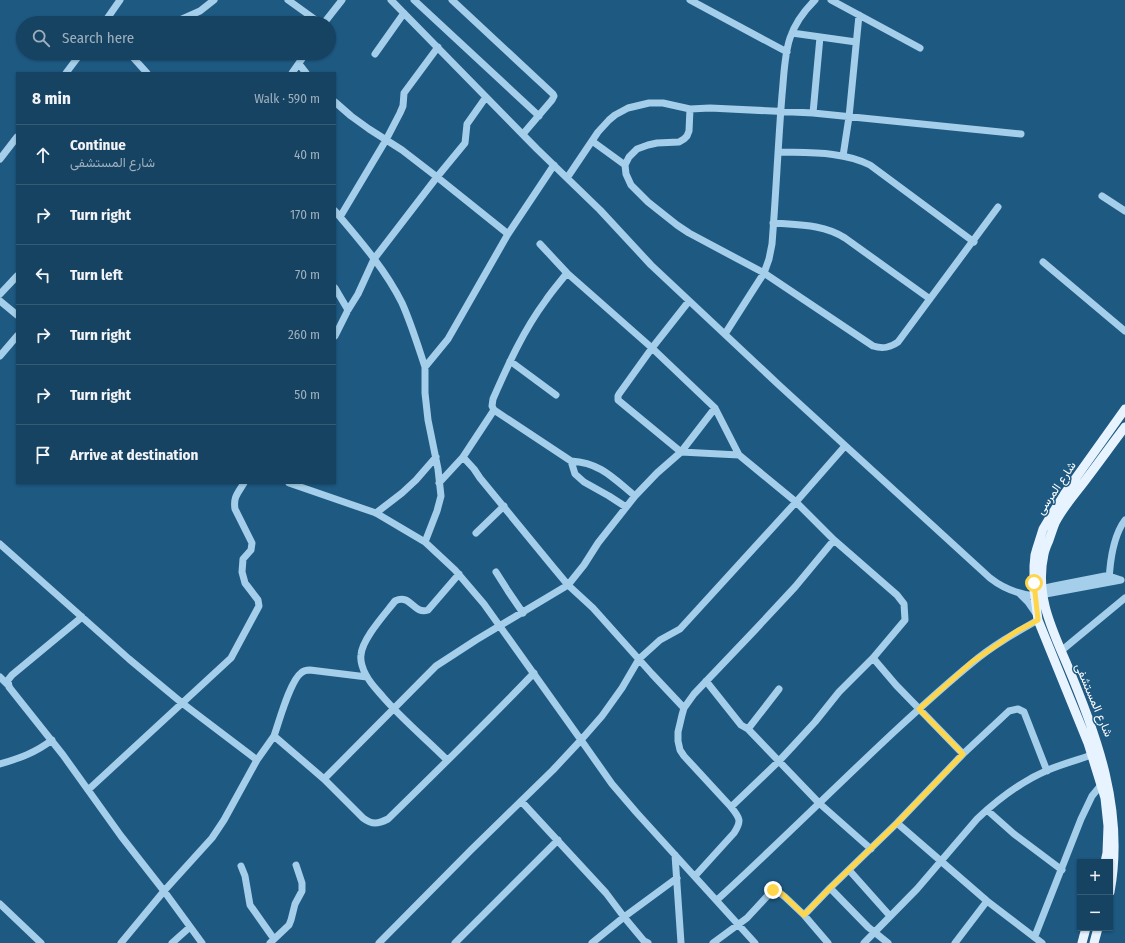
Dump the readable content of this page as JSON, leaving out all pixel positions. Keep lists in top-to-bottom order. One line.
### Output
{"streets":{"main road":["شارع المرسى","شارع المستشفى"]},"crossings":[["شارع المرسى","شارع المستشفى"]],"page":{"search":"Search here","heading":["8 min","Walk · 590 m"],"list":[["Continue","شارع المستشفى","40 m"],["Turn right","170 m"],["Turn left","70 m"],["Turn right","260 m"],["Turn right","50 m"],"Arrive at destination"],"map_buttons":["+","−"]}}
